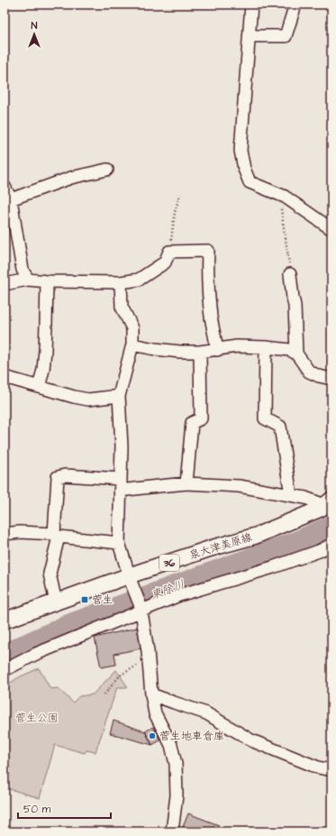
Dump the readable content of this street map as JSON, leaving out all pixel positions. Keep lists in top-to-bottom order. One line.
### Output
{"streets":{"main road":["泉大津美原線","36"]},"water":["東除川"],"parks":["菅生公園"],"places":{"transit":["菅生"],"other":["菅生地車倉庫"]},"scale_bar":"50 m","north":"top"}
